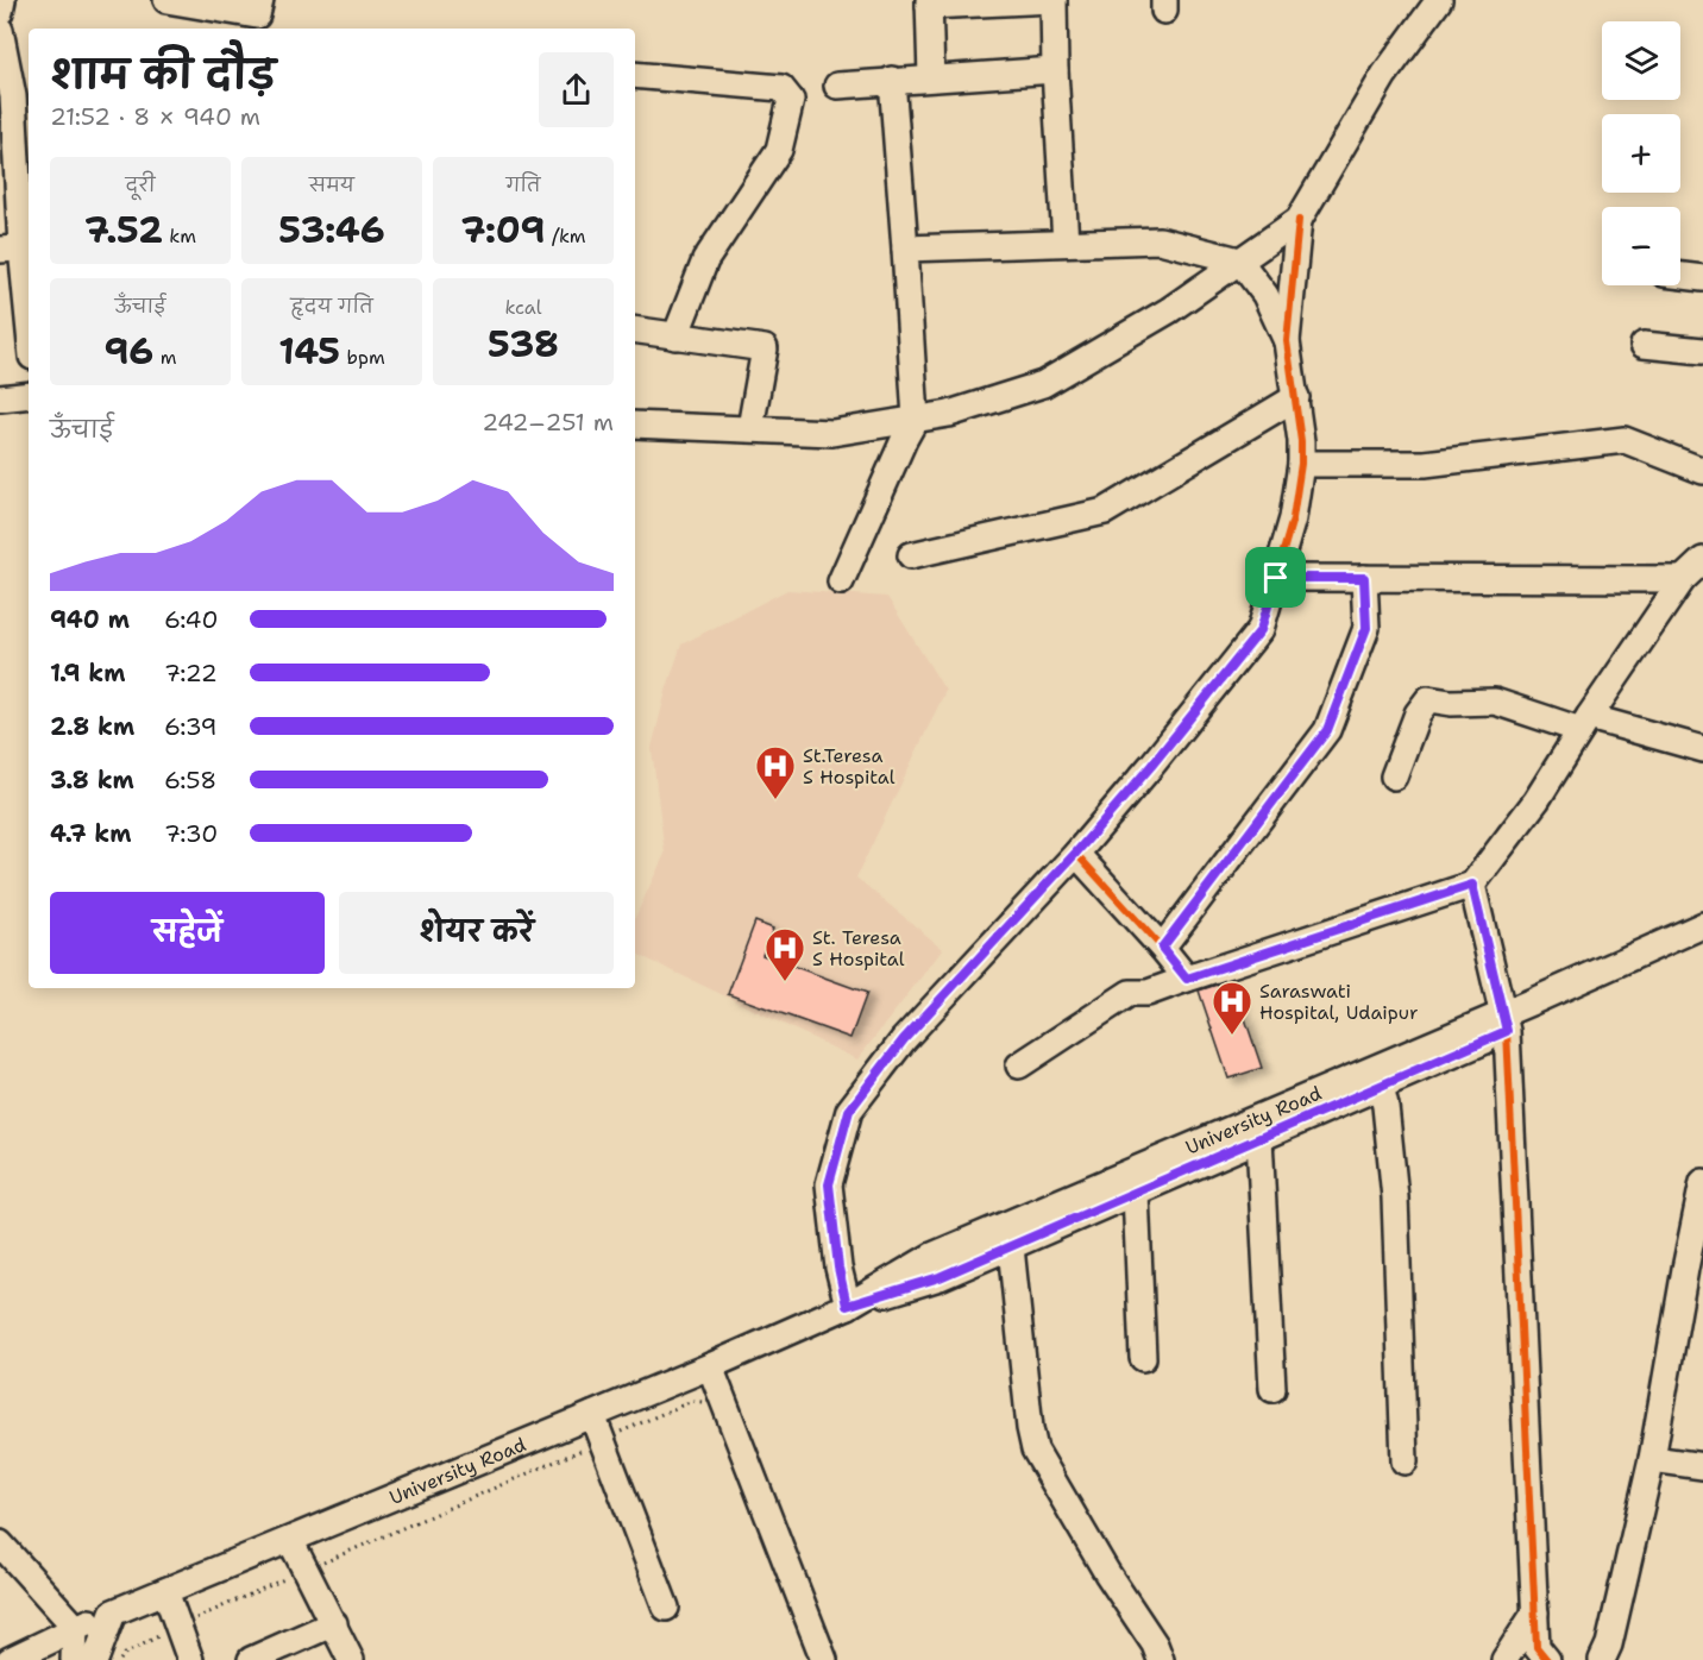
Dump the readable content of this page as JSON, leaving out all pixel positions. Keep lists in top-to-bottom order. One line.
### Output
{"streets":{"street":["University Road"]},"places":{"hospital":["St.Teresa S Hospital","St. Teresa S Hospital","Saraswati Hospital, Udaipur"]},"page":{"map_buttons":["+","−"],"heading":["शाम की दौड़","21:52 · 8 × 940 m"],"stats":[["दूरी","7.52 km"],["समय","53:46"],["गति","7:09 /km"],["ऊँचाई","96 m"],["हृदय गति","145 bpm"],["kcal","538"]],"chart":["ऊँचाई","242–251 m"],"list":[{"name":"940 m","note":"6:40"},{"name":"1.9 km","note":"7:22"},{"name":"2.8 km","note":"6:39"},{"name":"3.8 km","note":"6:58"},{"name":"4.7 km","note":"7:30"}],"buttons":["सहेजें","शेयर करें"]}}
